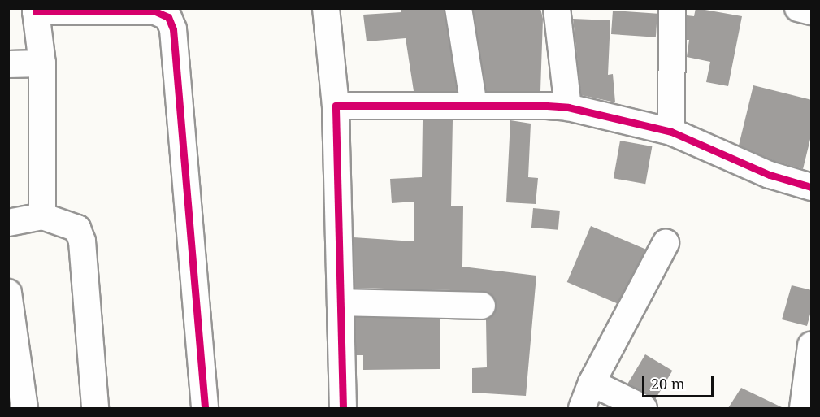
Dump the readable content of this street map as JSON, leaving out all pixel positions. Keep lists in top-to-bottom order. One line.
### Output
{"scale_bar":"20 m"}
